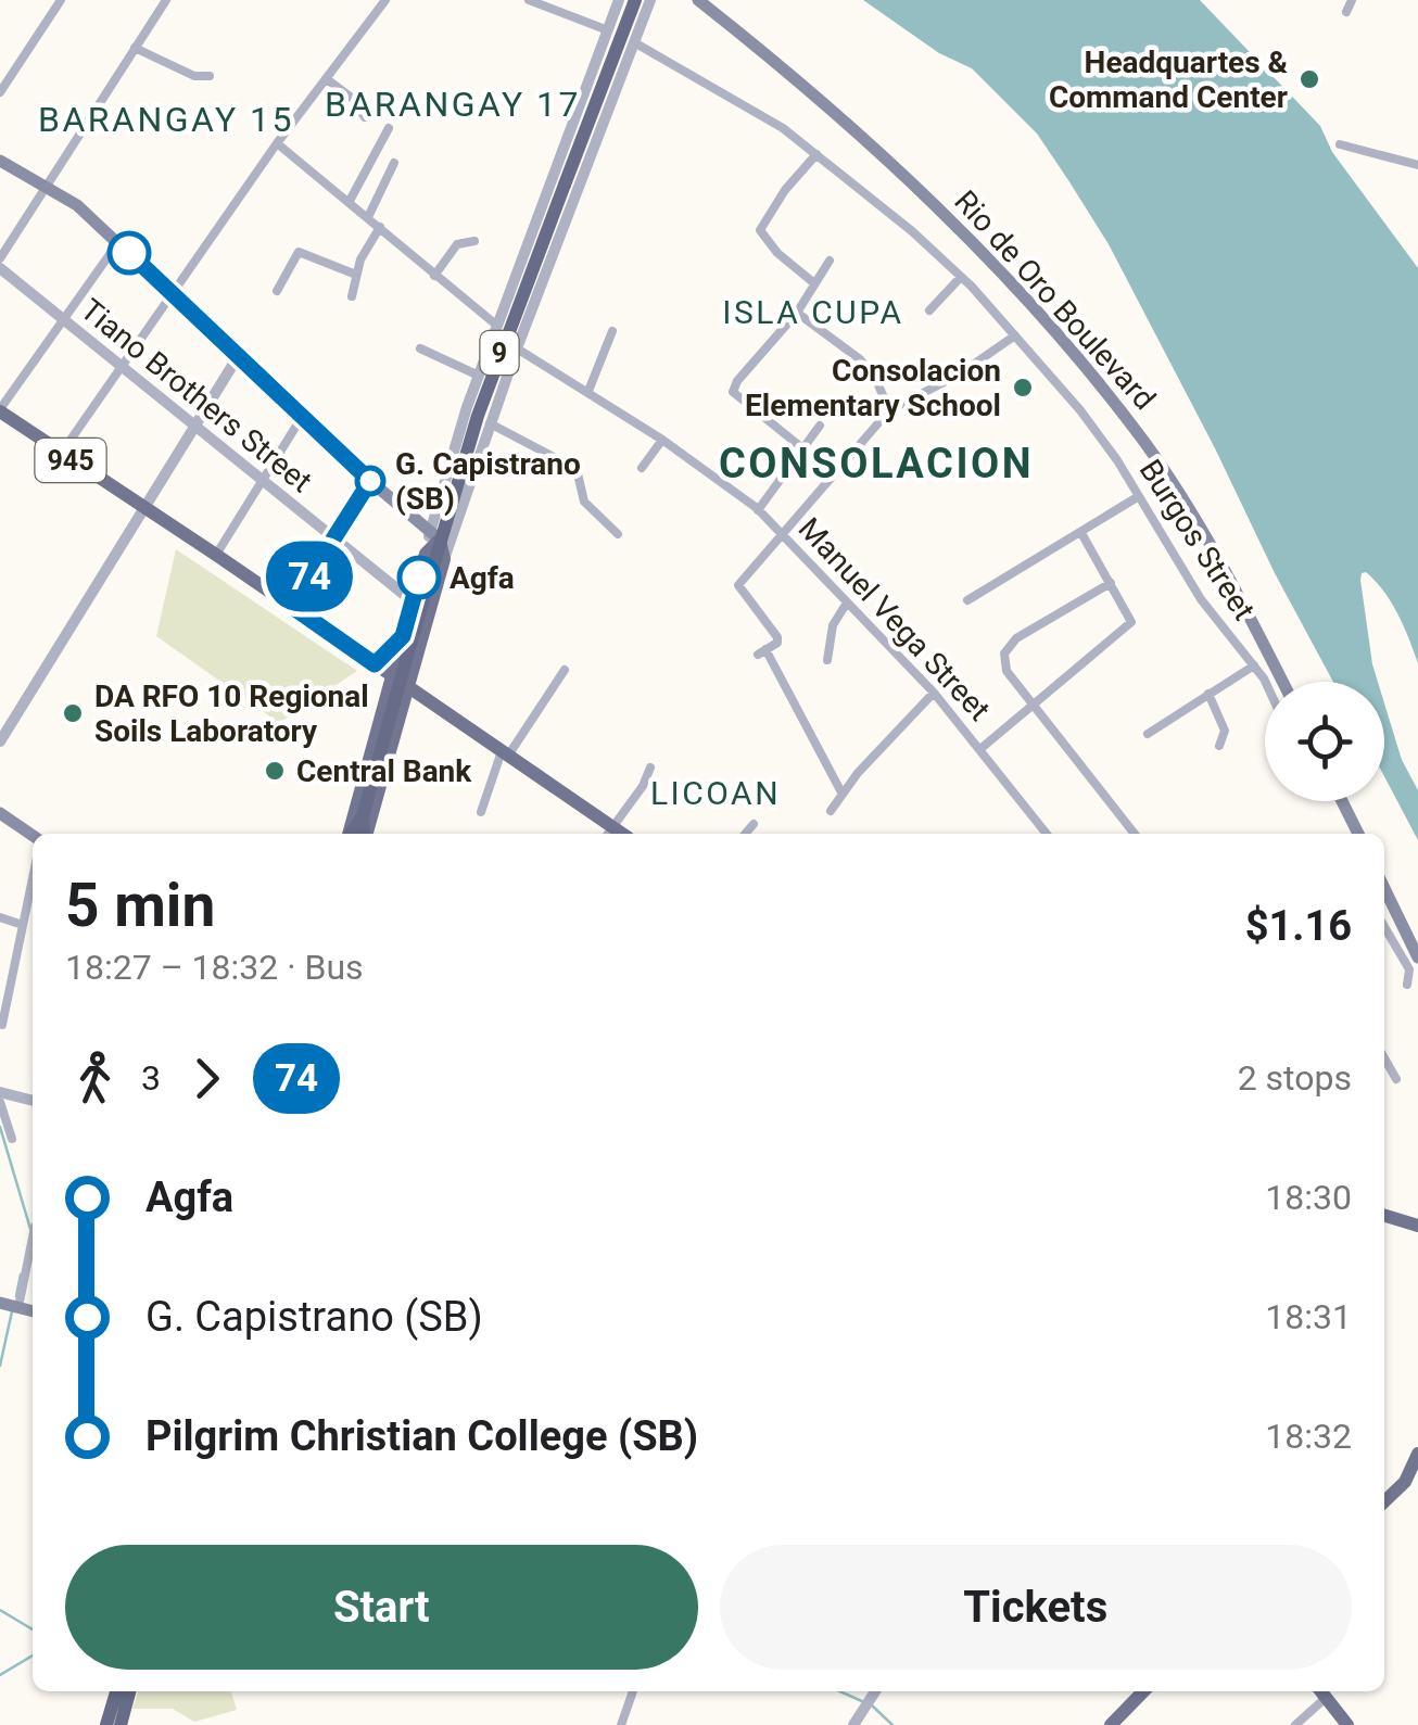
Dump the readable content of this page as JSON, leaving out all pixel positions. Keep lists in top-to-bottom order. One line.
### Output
{"streets":{"highway":["9"],"main road":["Rio de Oro Boulevard","945"],"street":["Tiano Brothers Street","Burgos Street","Manuel Vega Street"]},"crossings":[["9","Tiano Brothers Street"],["9","945"]],"districts":["BARANGAY 17","BARANGAY 15","ISLA CUPA","CONSOLACION","LICOAN"],"places":["Headquartes & Command Center","Consolacion Elementary School","G. Capistrano (SB)","Agfa","DA RFO 10 Regional Soils Laboratory","Central Bank"],"lines":["bus line 74"],"page":{"on_map":"74","heading":["5 min","18:27 – 18:32 · Bus","$1.16"],"legs":["3","74","2 stops"],"list":[{"name":"Agfa","value":"18:30"},{"name":"G. Capistrano (SB)","value":"18:31"},{"name":"Pilgrim Christian College (SB)","value":"18:32"}],"buttons":["Start","Tickets"]}}
